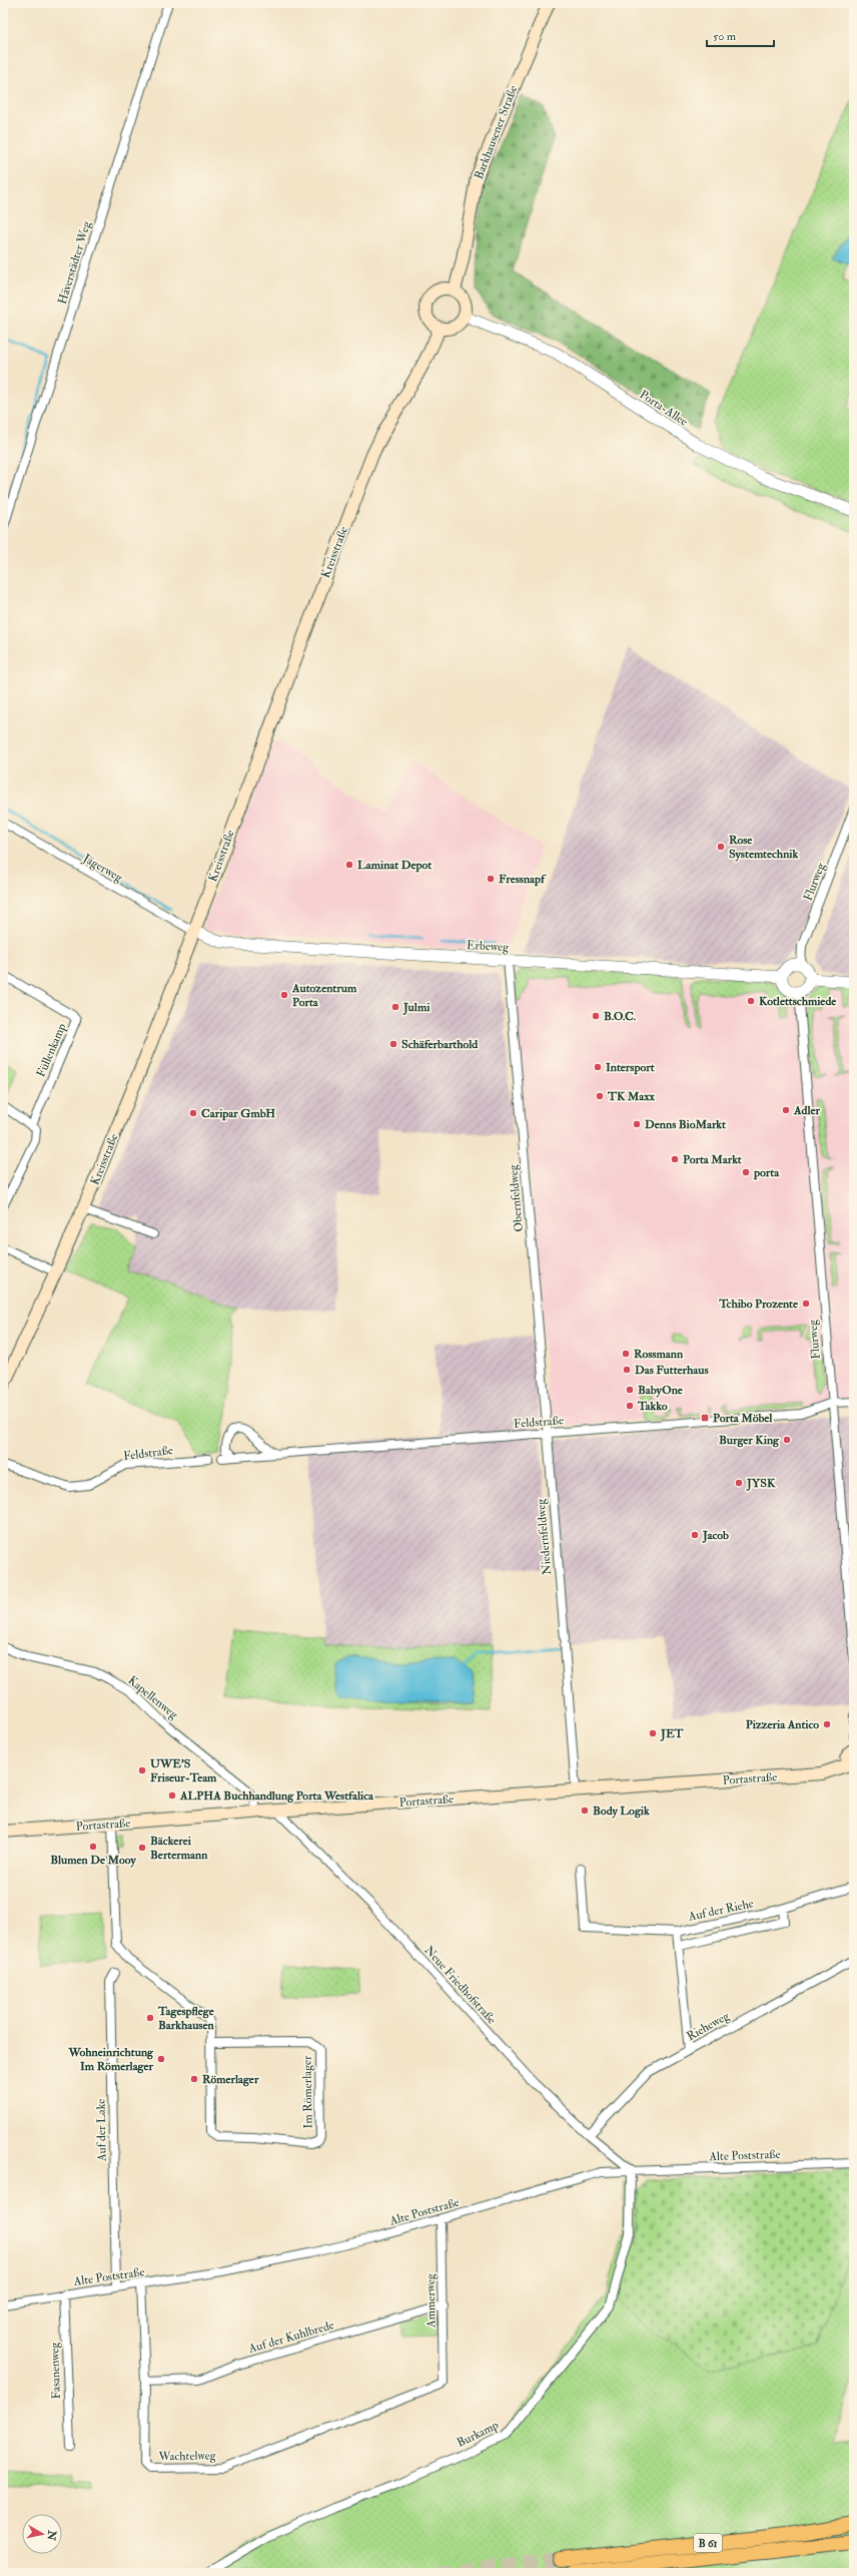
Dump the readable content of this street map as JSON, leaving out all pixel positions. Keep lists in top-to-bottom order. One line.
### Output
{"streets":{"highway":["B 61"],"main road":["Barkhausener Straße","Kreisstraße","Portastraße"],"street":["Häverstädter Weg","Porta-Allee","Jägerweg","Flurweg","Erbeweg","Füllenkamp","Obernfeldweg","Feldstraße","Niedernfeldweg","Kapellenweg","Auf der Riehe","Neue Friedhofstraße","Rieheweg","Im Römerlager","Auf der Lake","Alte Poststraße","Ammerweg","Auf der Kuhlbrede","Fasanenweg","Burkamp","Wachtelweg"]},"crossings":[["Barkhausener Straße","Porta-Allee"],["Barkhausener Straße","Kreisstraße"],["Porta-Allee","Kreisstraße"],["Kreisstraße","Jägerweg"],["Kreisstraße","Erbeweg"],["Jägerweg","Erbeweg"],["Flurweg","Erbeweg"],["Flurweg","Feldstraße"],["Erbeweg","Obernfeldweg"],["Obernfeldweg","Feldstraße"],["Obernfeldweg","Niedernfeldweg"],["Feldstraße","Niedernfeldweg"],["Niedernfeldweg","Portastraße"],["Kapellenweg","Portastraße"],["Portastraße","Neue Friedhofstraße"],["Portastraße","Im Römerlager"],["Auf der Riehe","Rieheweg"],["Neue Friedhofstraße","Rieheweg"],["Neue Friedhofstraße","Alte Poststraße"],["Neue Friedhofstraße","Burkamp"],["Auf der Lake","Alte Poststraße"],["Alte Poststraße","Ammerweg"],["Alte Poststraße","Fasanenweg"],["Alte Poststraße","Burkamp"],["Alte Poststraße","Wachtelweg"],["Ammerweg","Auf der Kuhlbrede"],["Ammerweg","Wachtelweg"],["Auf der Kuhlbrede","Wachtelweg"]],"places":{"other":["Rose Systemtechnik","Laminat Depot","Fressnapf","Autozentrum Porta","Kotlettschmiede","Julmi","B.O.C.","Schäferbarthold","Intersport","TK Maxx","Adler","Caripar GmbH","Denns BioMarkt","Porta Markt","porta","Tchibo Prozente","Rossmann","Das Futterhaus","BabyOne","Takko","Burger King","JYSK","Jacob","Pizzeria Antico","JET","UWE'S Friseur-Team","ALPHA Buchhandlung Porta Westfalica","Body Logik","Blumen De Mooy","Bäckerei Bertermann","Tagespflege Barkhausen","Wohneinrichtung Im Römerlager","Römerlager"],"transit":["Porta Möbel"]},"scale_bar":"50 m","north":"right"}
